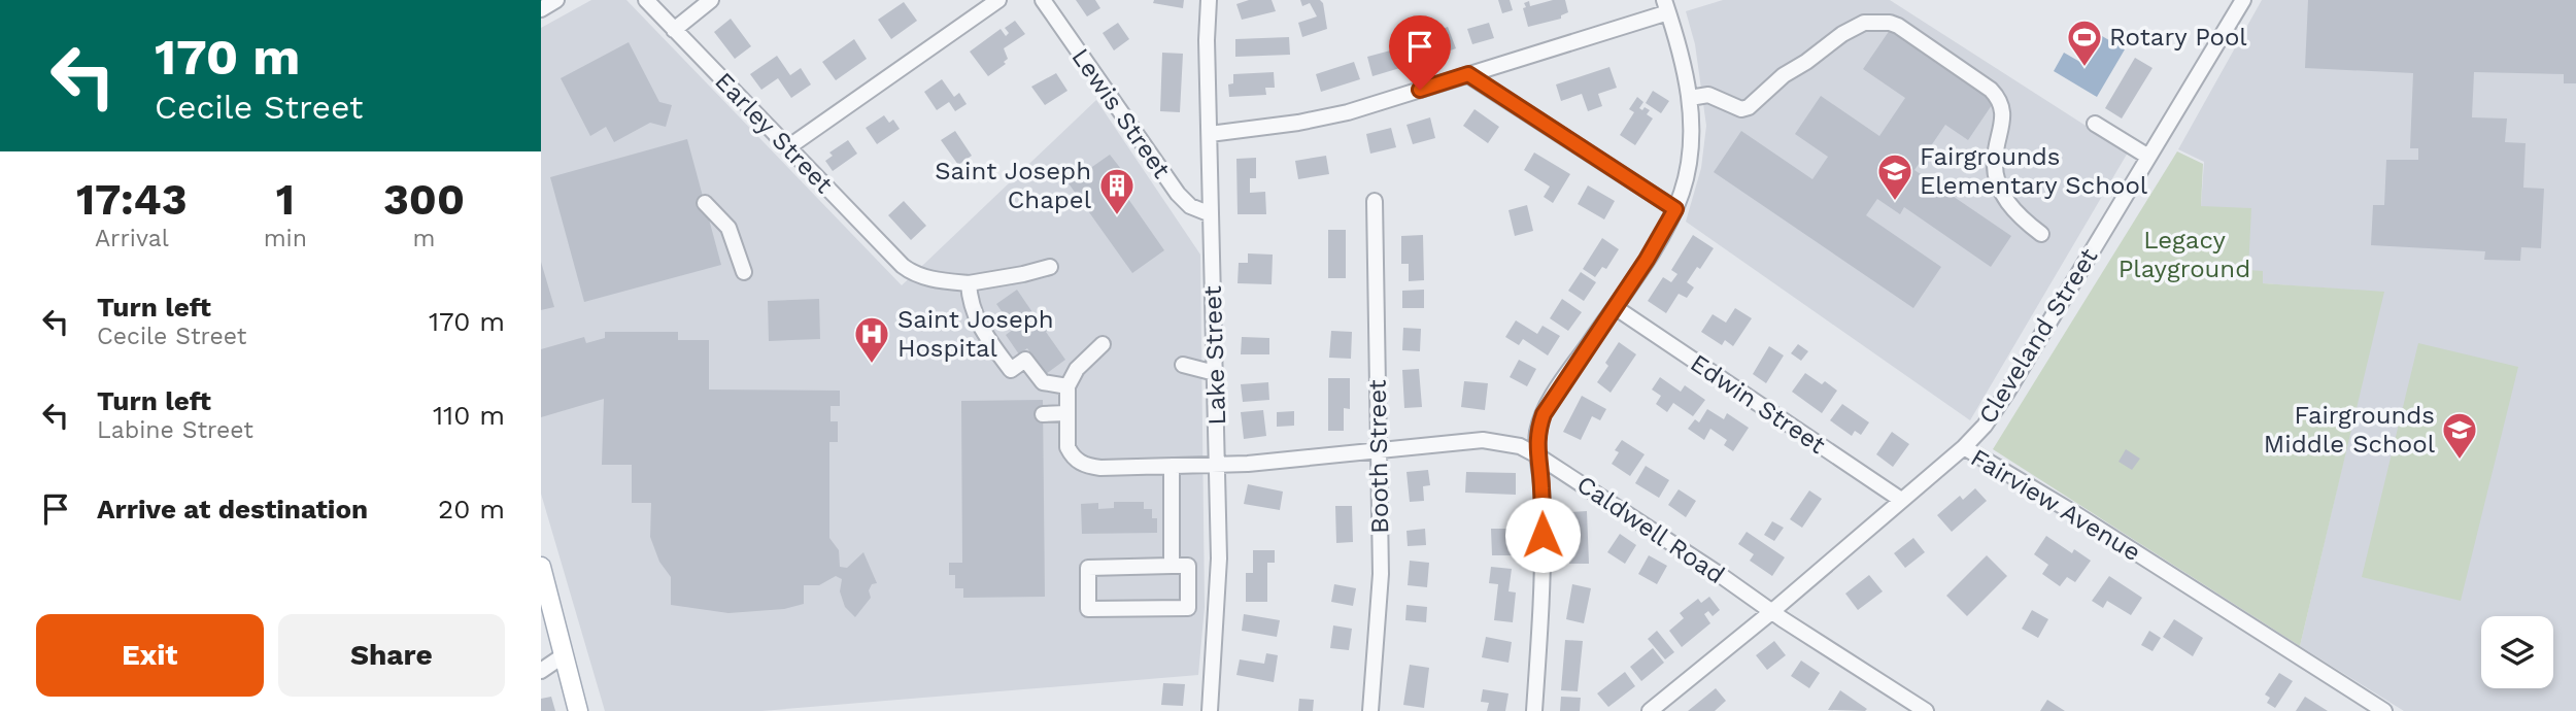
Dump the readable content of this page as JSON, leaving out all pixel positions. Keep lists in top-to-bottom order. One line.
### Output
{"streets":{"street":["Lewis Street","Earley Street","Cleveland Street","Lake Street","Edwin Street","Booth Street","Fairview Avenue","Caldwell Road"]},"crossings":[["Lewis Street","Lake Street"],["Cleveland Street","Fairview Avenue"],["Lake Street","Caldwell Road"],["Edwin Street","Fairview Avenue"],["Booth Street","Caldwell Road"],["Fairview Avenue","Caldwell Road"]],"parks":["Legacy Playground"],"places":{"sports":["Rotary Pool"],"school or university":["Fairgrounds Elementary School","Fairgrounds Middle School"],"building":["Saint Joseph Chapel"],"hospital":["Saint Joseph Hospital"]},"page":{"turn":["170 m","Cecile Street"],"eta":["17:43","Arrival","1","min","300","m"],"list":[{"name":"Turn left","note":"Cecile Street","value":"170 m"},{"name":"Turn left","note":"Labine Street","value":"110 m"},{"name":"Arrive at destination","value":"20 m"}],"buttons":["Exit","Share"]}}
